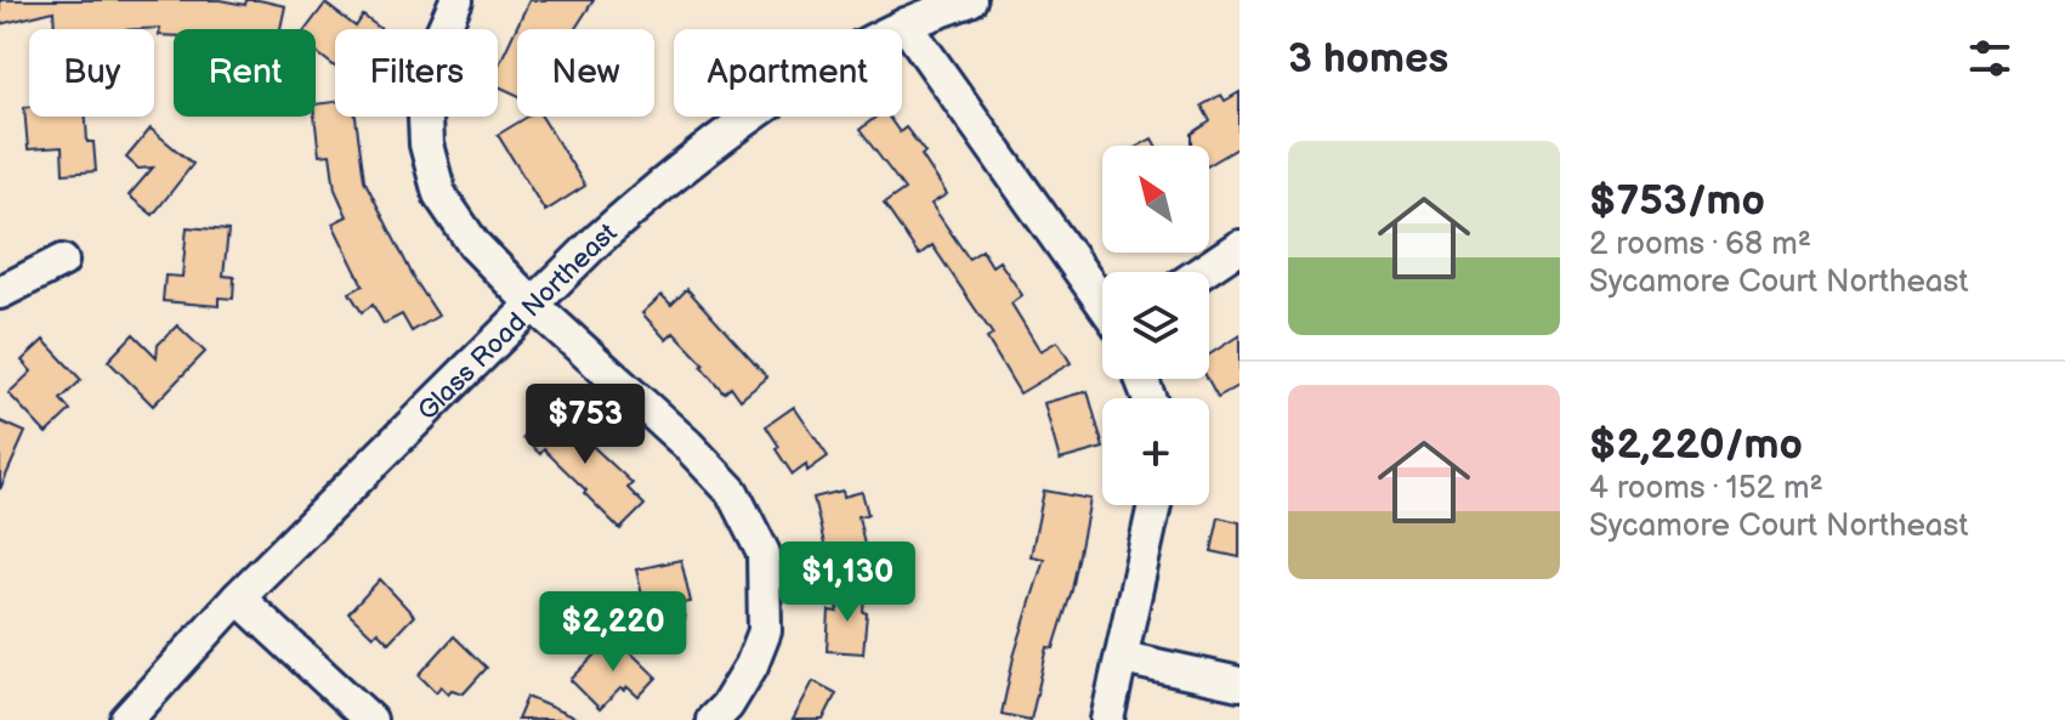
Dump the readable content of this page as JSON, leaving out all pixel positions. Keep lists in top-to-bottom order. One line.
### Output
{"streets":{"street":["Glass Road Northeast"]},"north":"top left","page":{"heading":"3 homes","chip":["Buy","Rent","Filters","New","Apartment"],"list":[{"name":"$753/mo","note":"2 rooms · 68 m² · Sycamore Court Northeast"},{"name":"$2,220/mo","note":"4 rooms · 152 m² · Sycamore Court Northeast"}],"map_buttons":"+","price":["$753","$1,130","$2,220"]}}
